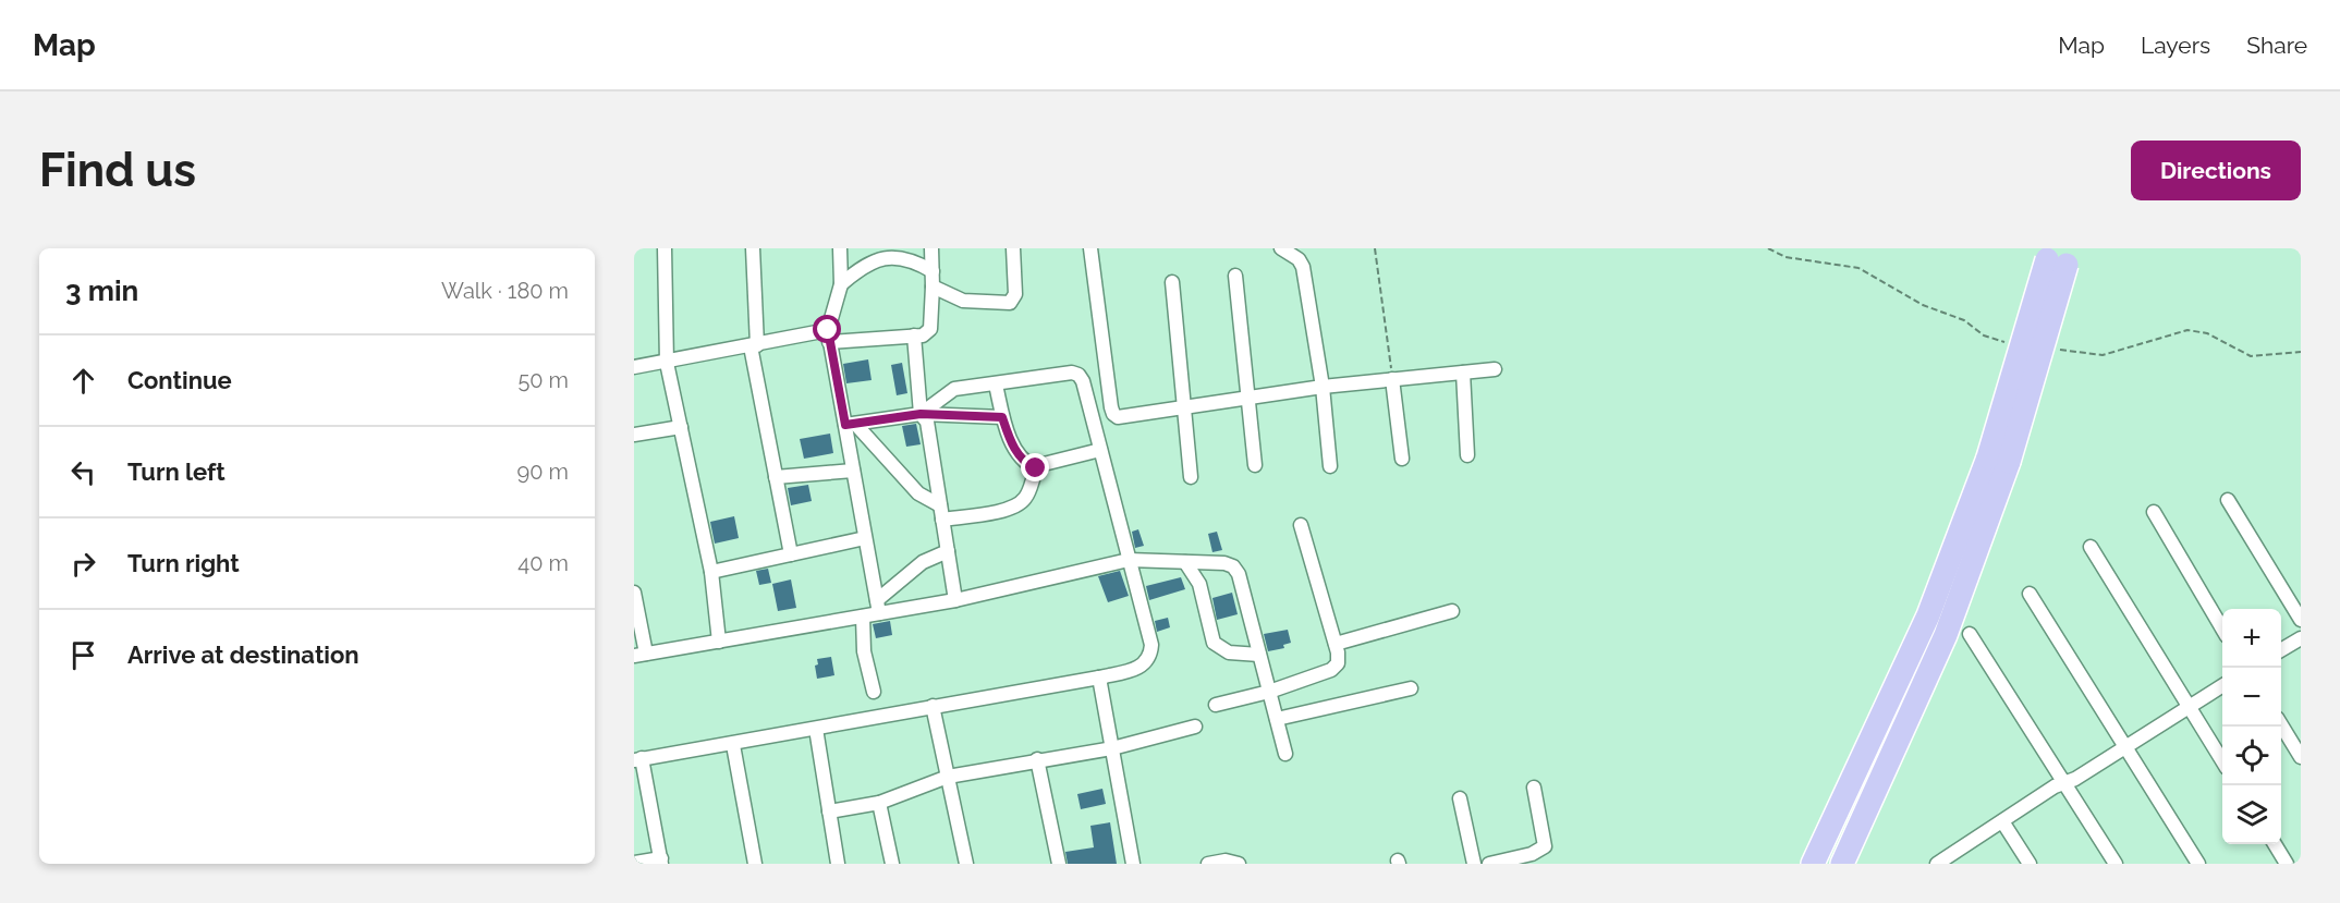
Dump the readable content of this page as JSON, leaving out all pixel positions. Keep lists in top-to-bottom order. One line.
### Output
{"page":{"header":"Map","nav":["Map","Layers","Share"],"buttons":"Directions","title":"Find us","heading":["3 min","Walk · 180 m"],"list":[["Continue","50 m"],["Turn left","90 m"],["Turn right","40 m"],"Arrive at destination"],"map_buttons":["+","−"]}}
